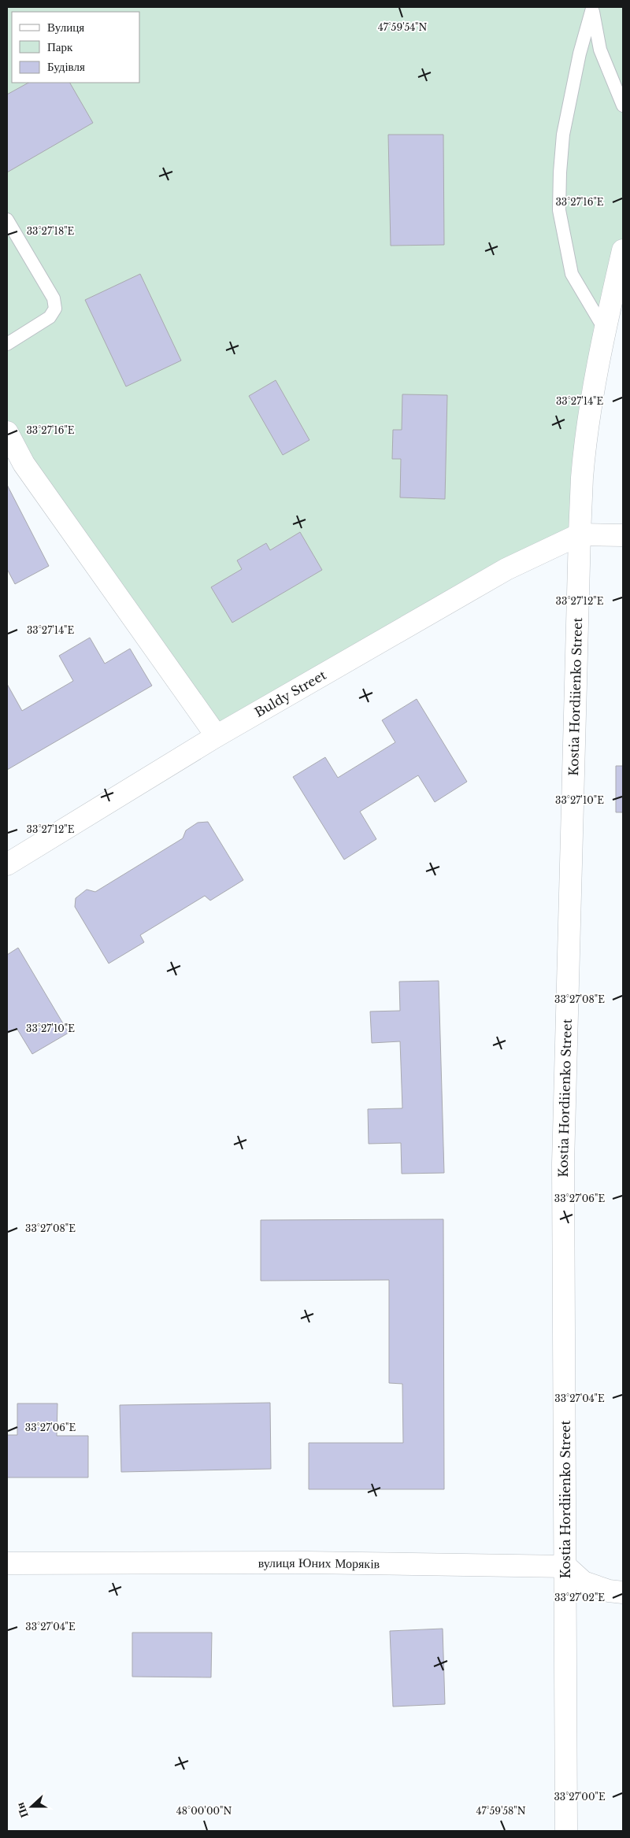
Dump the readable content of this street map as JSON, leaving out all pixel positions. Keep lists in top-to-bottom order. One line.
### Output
{"streets":{"street":["Buldy Street","Kostia Hordiienko Street","вулиця Юних Моряків"]},"crossings":[["Buldy Street","Kostia Hordiienko Street"],["Kostia Hordiienko Street","вулиця Юних Моряків"]],"legend":["Вулиця","Парк","Будівля"],"north":"left","coordinates":["47°59'54\"N","33°27'16\"E","33°27'18\"E","33°27'14\"E","33°27'12\"E","33°27'10\"E","33°27'08\"E","33°27'06\"E","33°27'04\"E","33°27'02\"E","33°27'00\"E","48°00'00\"N","47°59'58\"N"]}
